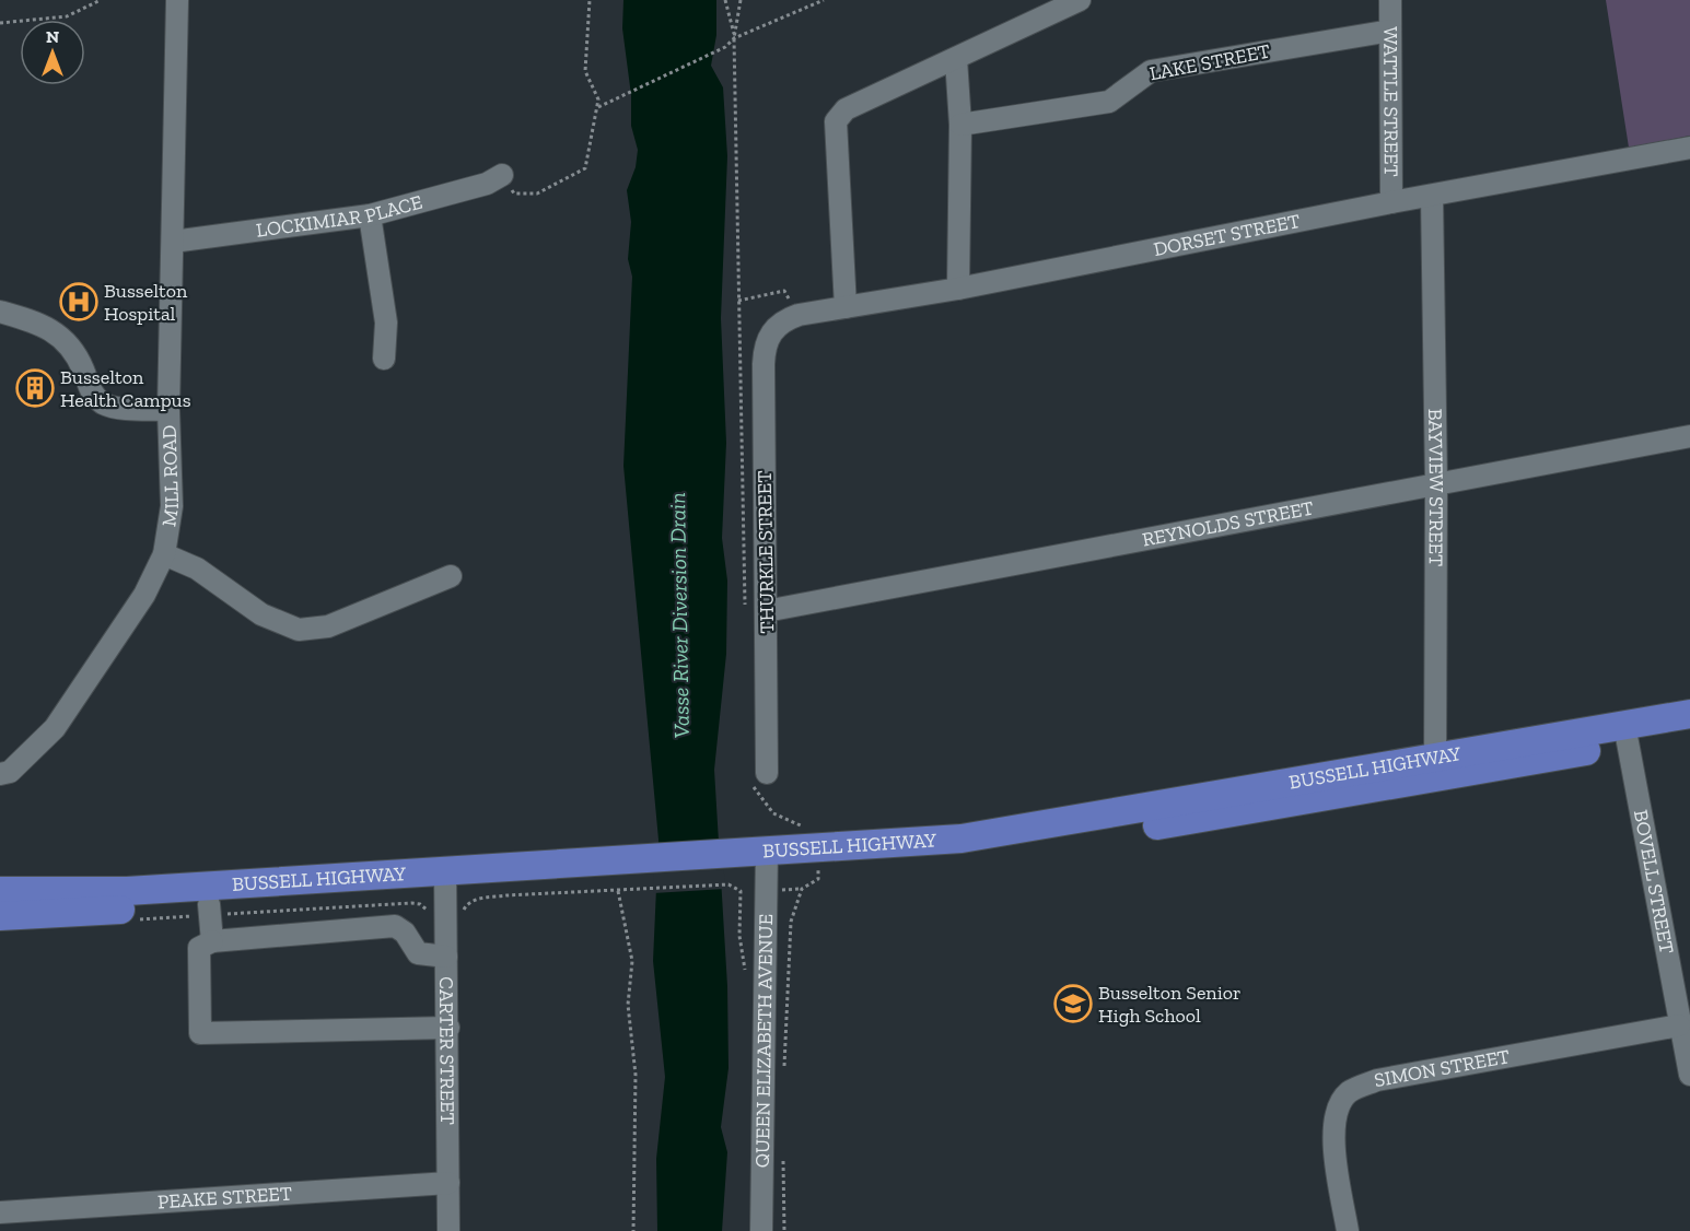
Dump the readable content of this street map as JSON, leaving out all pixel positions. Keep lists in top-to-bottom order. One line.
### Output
{"streets":{"main road":["BUSSELL HIGHWAY"],"street":["LAKE STREET","WATTLE STREET","LOCKIMIAR PLACE","DORSET STREET","MILL ROAD","BAYVIEW STREET","REYNOLDS STREET","THURKLE STREET","BOVELL STREET","QUEEN ELIZABETH AVENUE","CARTER STREET","SIMON STREET","PEAKE STREET"]},"crossings":[["LAKE STREET","WATTLE STREET"],["WATTLE STREET","DORSET STREET"],["LOCKIMIAR PLACE","MILL ROAD"],["DORSET STREET","BAYVIEW STREET"],["DORSET STREET","THURKLE STREET"],["BAYVIEW STREET","REYNOLDS STREET"],["BAYVIEW STREET","BUSSELL HIGHWAY"],["REYNOLDS STREET","THURKLE STREET"],["BUSSELL HIGHWAY","BOVELL STREET"],["BUSSELL HIGHWAY","QUEEN ELIZABETH AVENUE"],["BUSSELL HIGHWAY","CARTER STREET"],["BOVELL STREET","SIMON STREET"],["CARTER STREET","PEAKE STREET"]],"water":["Vasse River Diversion Drain"],"places":{"hospital":["Busselton Hospital"],"building":["Busselton Health Campus"],"school or university":["Busselton Senior High School"]},"north":"top"}
